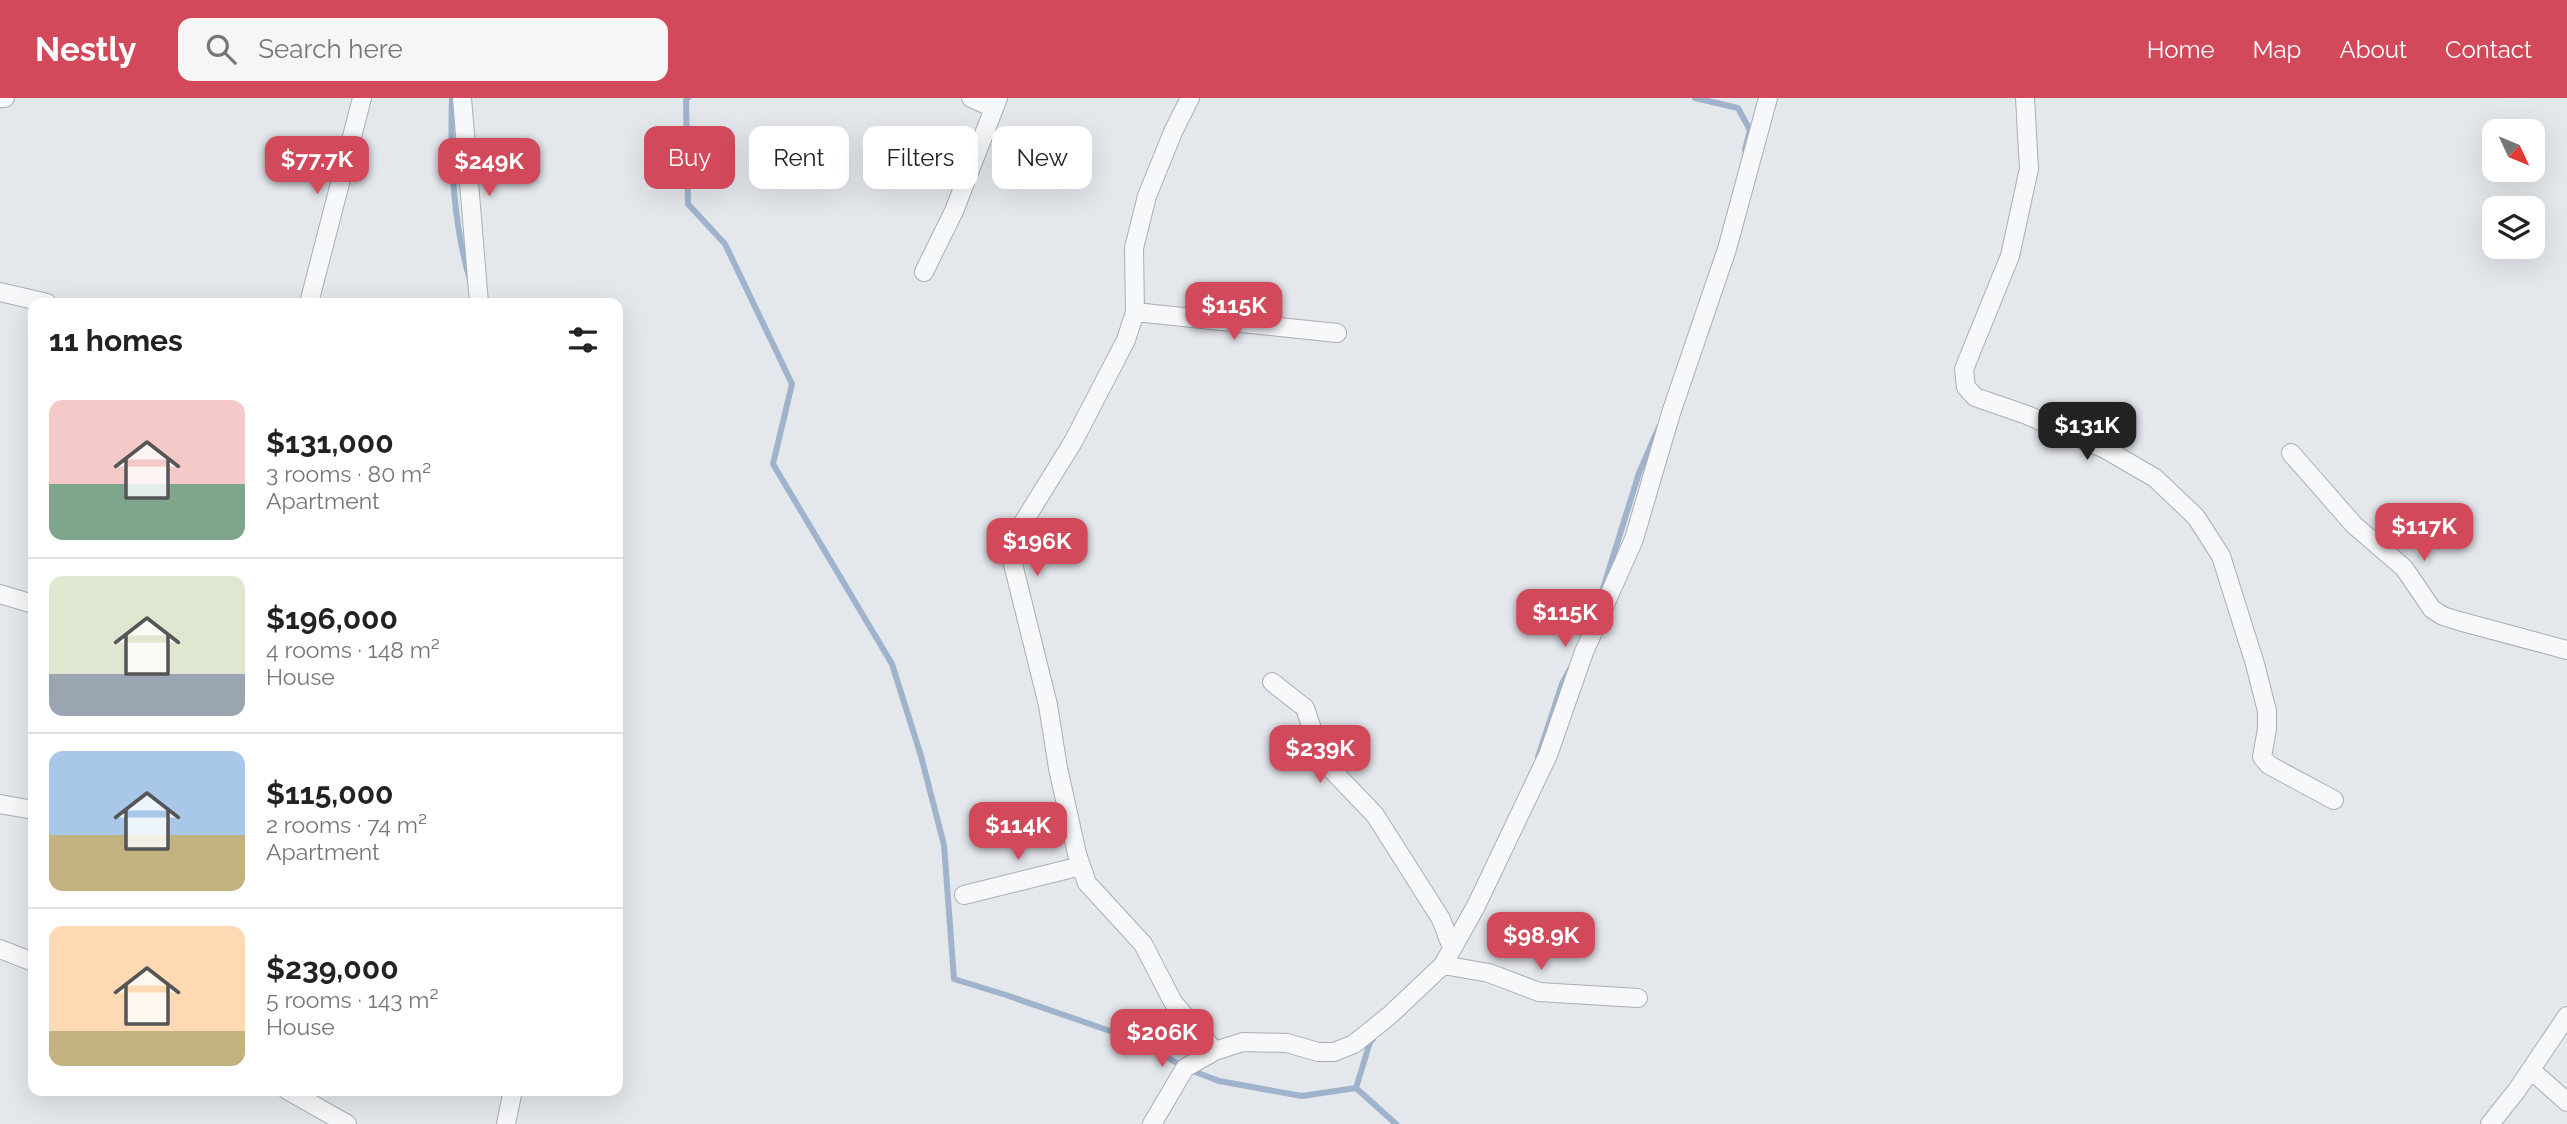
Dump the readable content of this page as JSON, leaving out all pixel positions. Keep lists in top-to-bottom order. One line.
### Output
{"north":"bottom right","page":{"header":"Nestly","search":"Search here","nav":["Home","Map","About","Contact"],"chip":["Buy","Rent","Filters","New"],"price":["$77.7K","$249K","$115K","$131K","$117K","$196K","$115K","$239K","$114K","$98.9K","$206K"],"heading":"11 homes","list":[{"name":"$131,000","note":"3 rooms · 80 m² · Apartment"},{"name":"$196,000","note":"4 rooms · 148 m² · House"},{"name":"$115,000","note":"2 rooms · 74 m² · Apartment"},{"name":"$239,000","note":"5 rooms · 143 m² · House"}]}}
